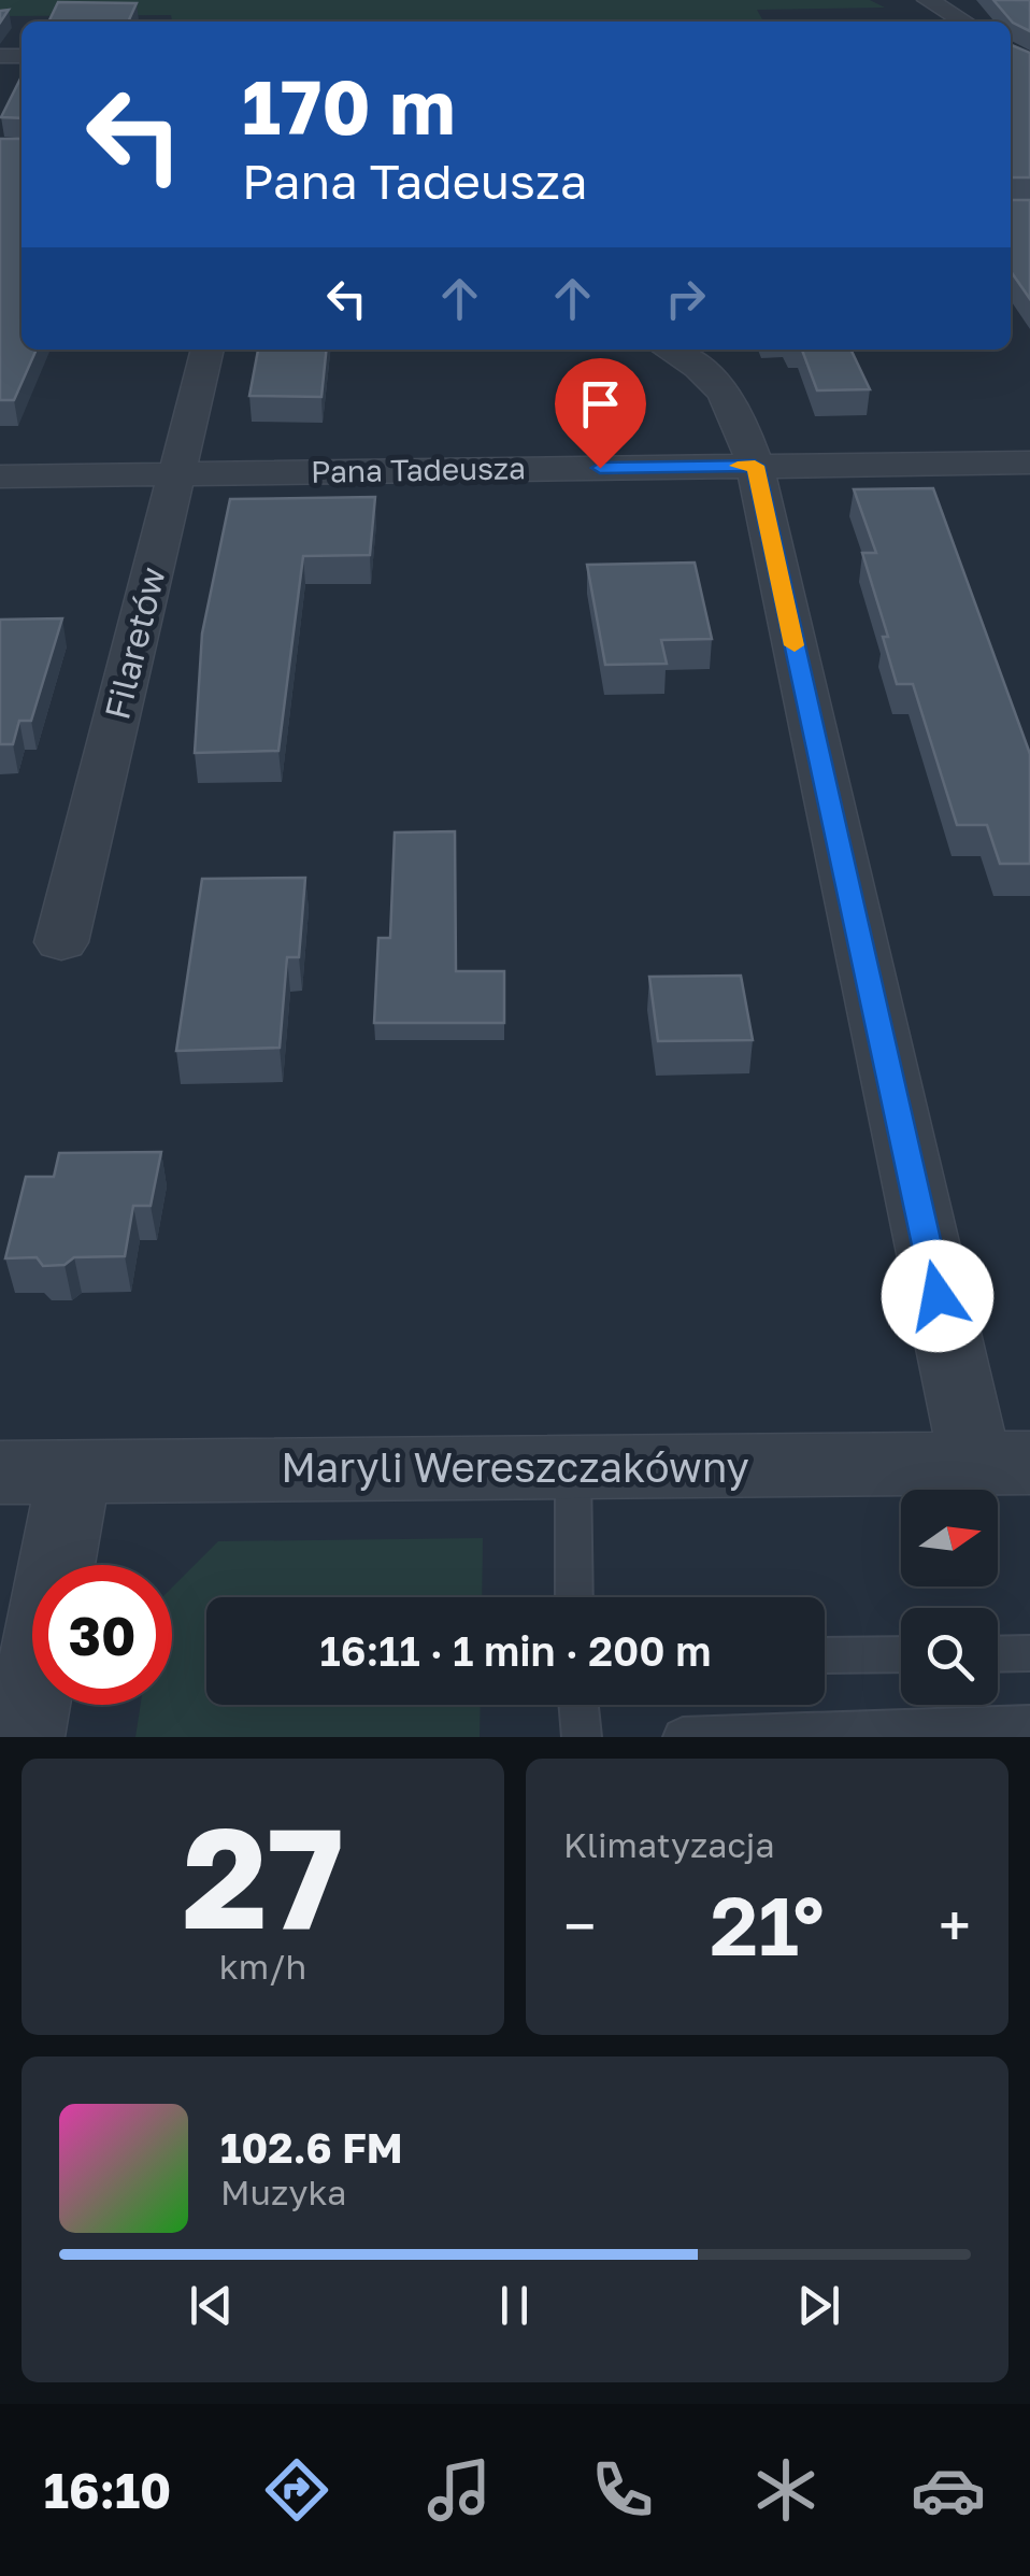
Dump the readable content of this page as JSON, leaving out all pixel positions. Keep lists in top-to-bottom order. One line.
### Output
{"streets":{"street":["Pana Tadeusza","Filaretów","Maryli Wereszczakówny"]},"crossings":[["Pana Tadeusza","Filaretów"]],"north":"right","page":{"turn":["170 m","Pana Tadeusza"],"limit":"30","trip":"16:11 · 1 min · 200 m","tile":[["27","km/h"],"Klimatyzacja"],"heat":["−","21°","+"],"song":["102.6 FM","Muzyka"],"tabs":"16:10"}}
